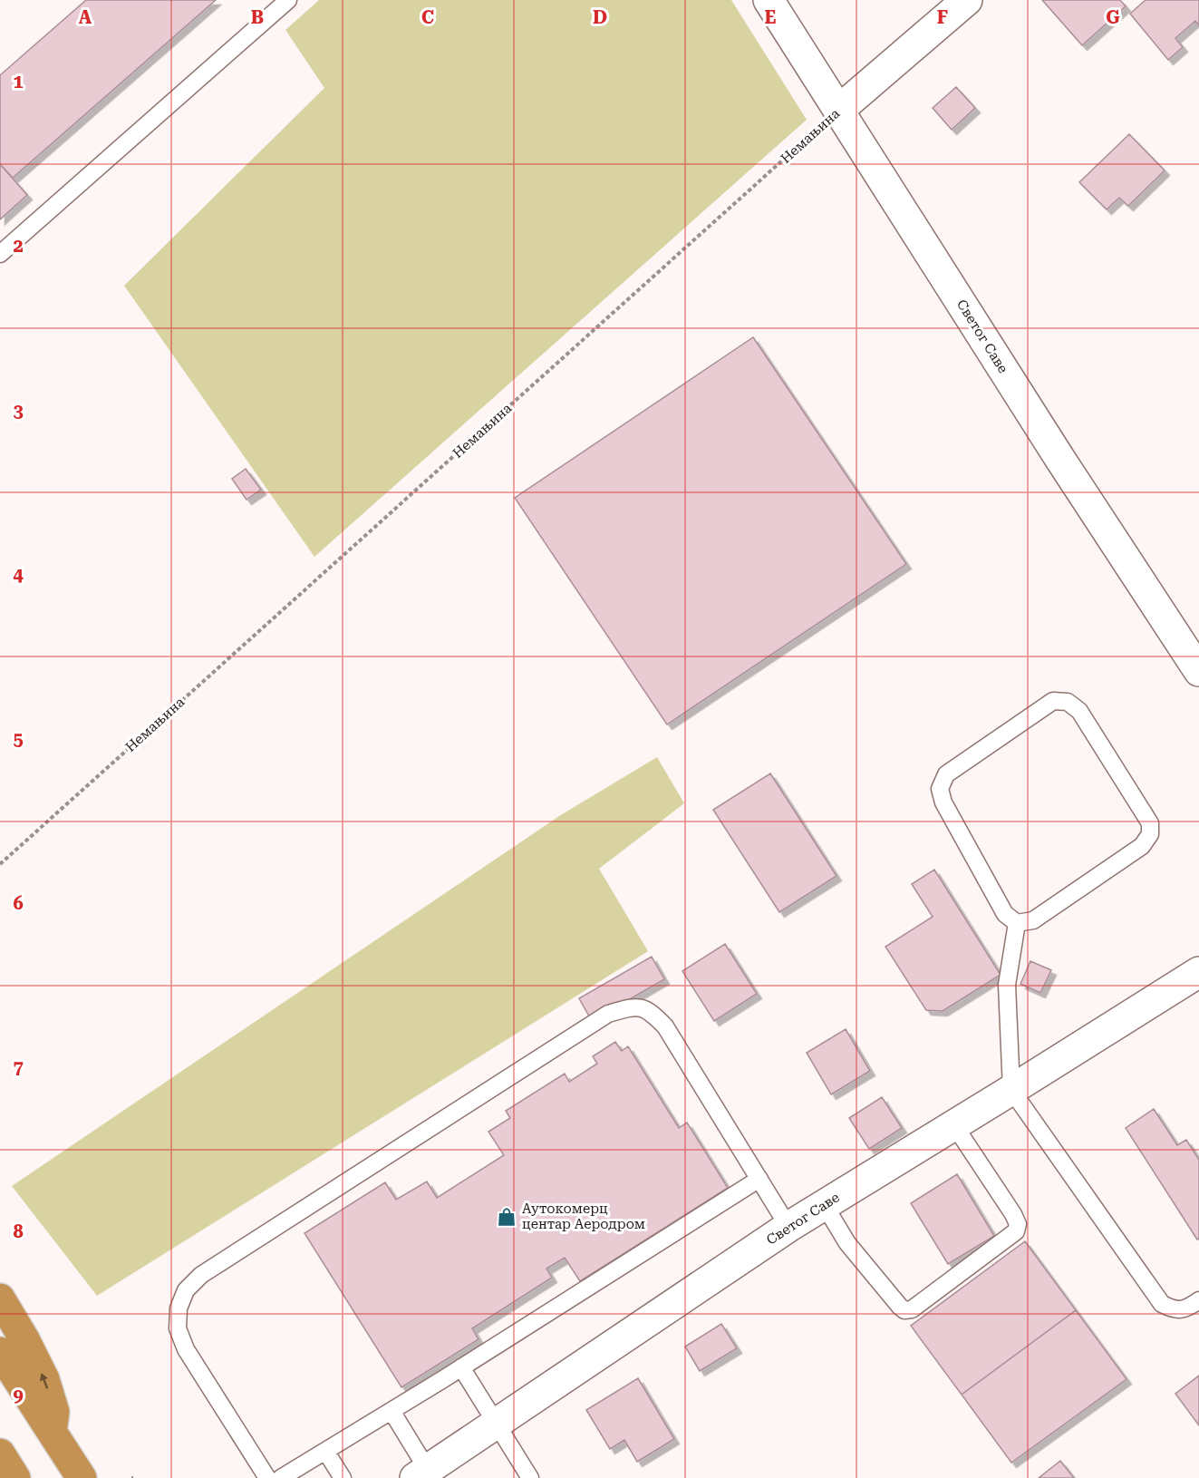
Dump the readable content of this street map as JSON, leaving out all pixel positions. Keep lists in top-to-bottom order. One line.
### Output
{"streets":{"street":["Немањина","Светог Саве"]},"crossings":[["Немањина","Светог Саве"]],"places":{"shop":["Аутокомерц центар Аеродром"]},"grid":{"columns":["A","B","C","D","E","F","G"],"rows":["1","2","3","4","5","6","7","8","9"]}}
